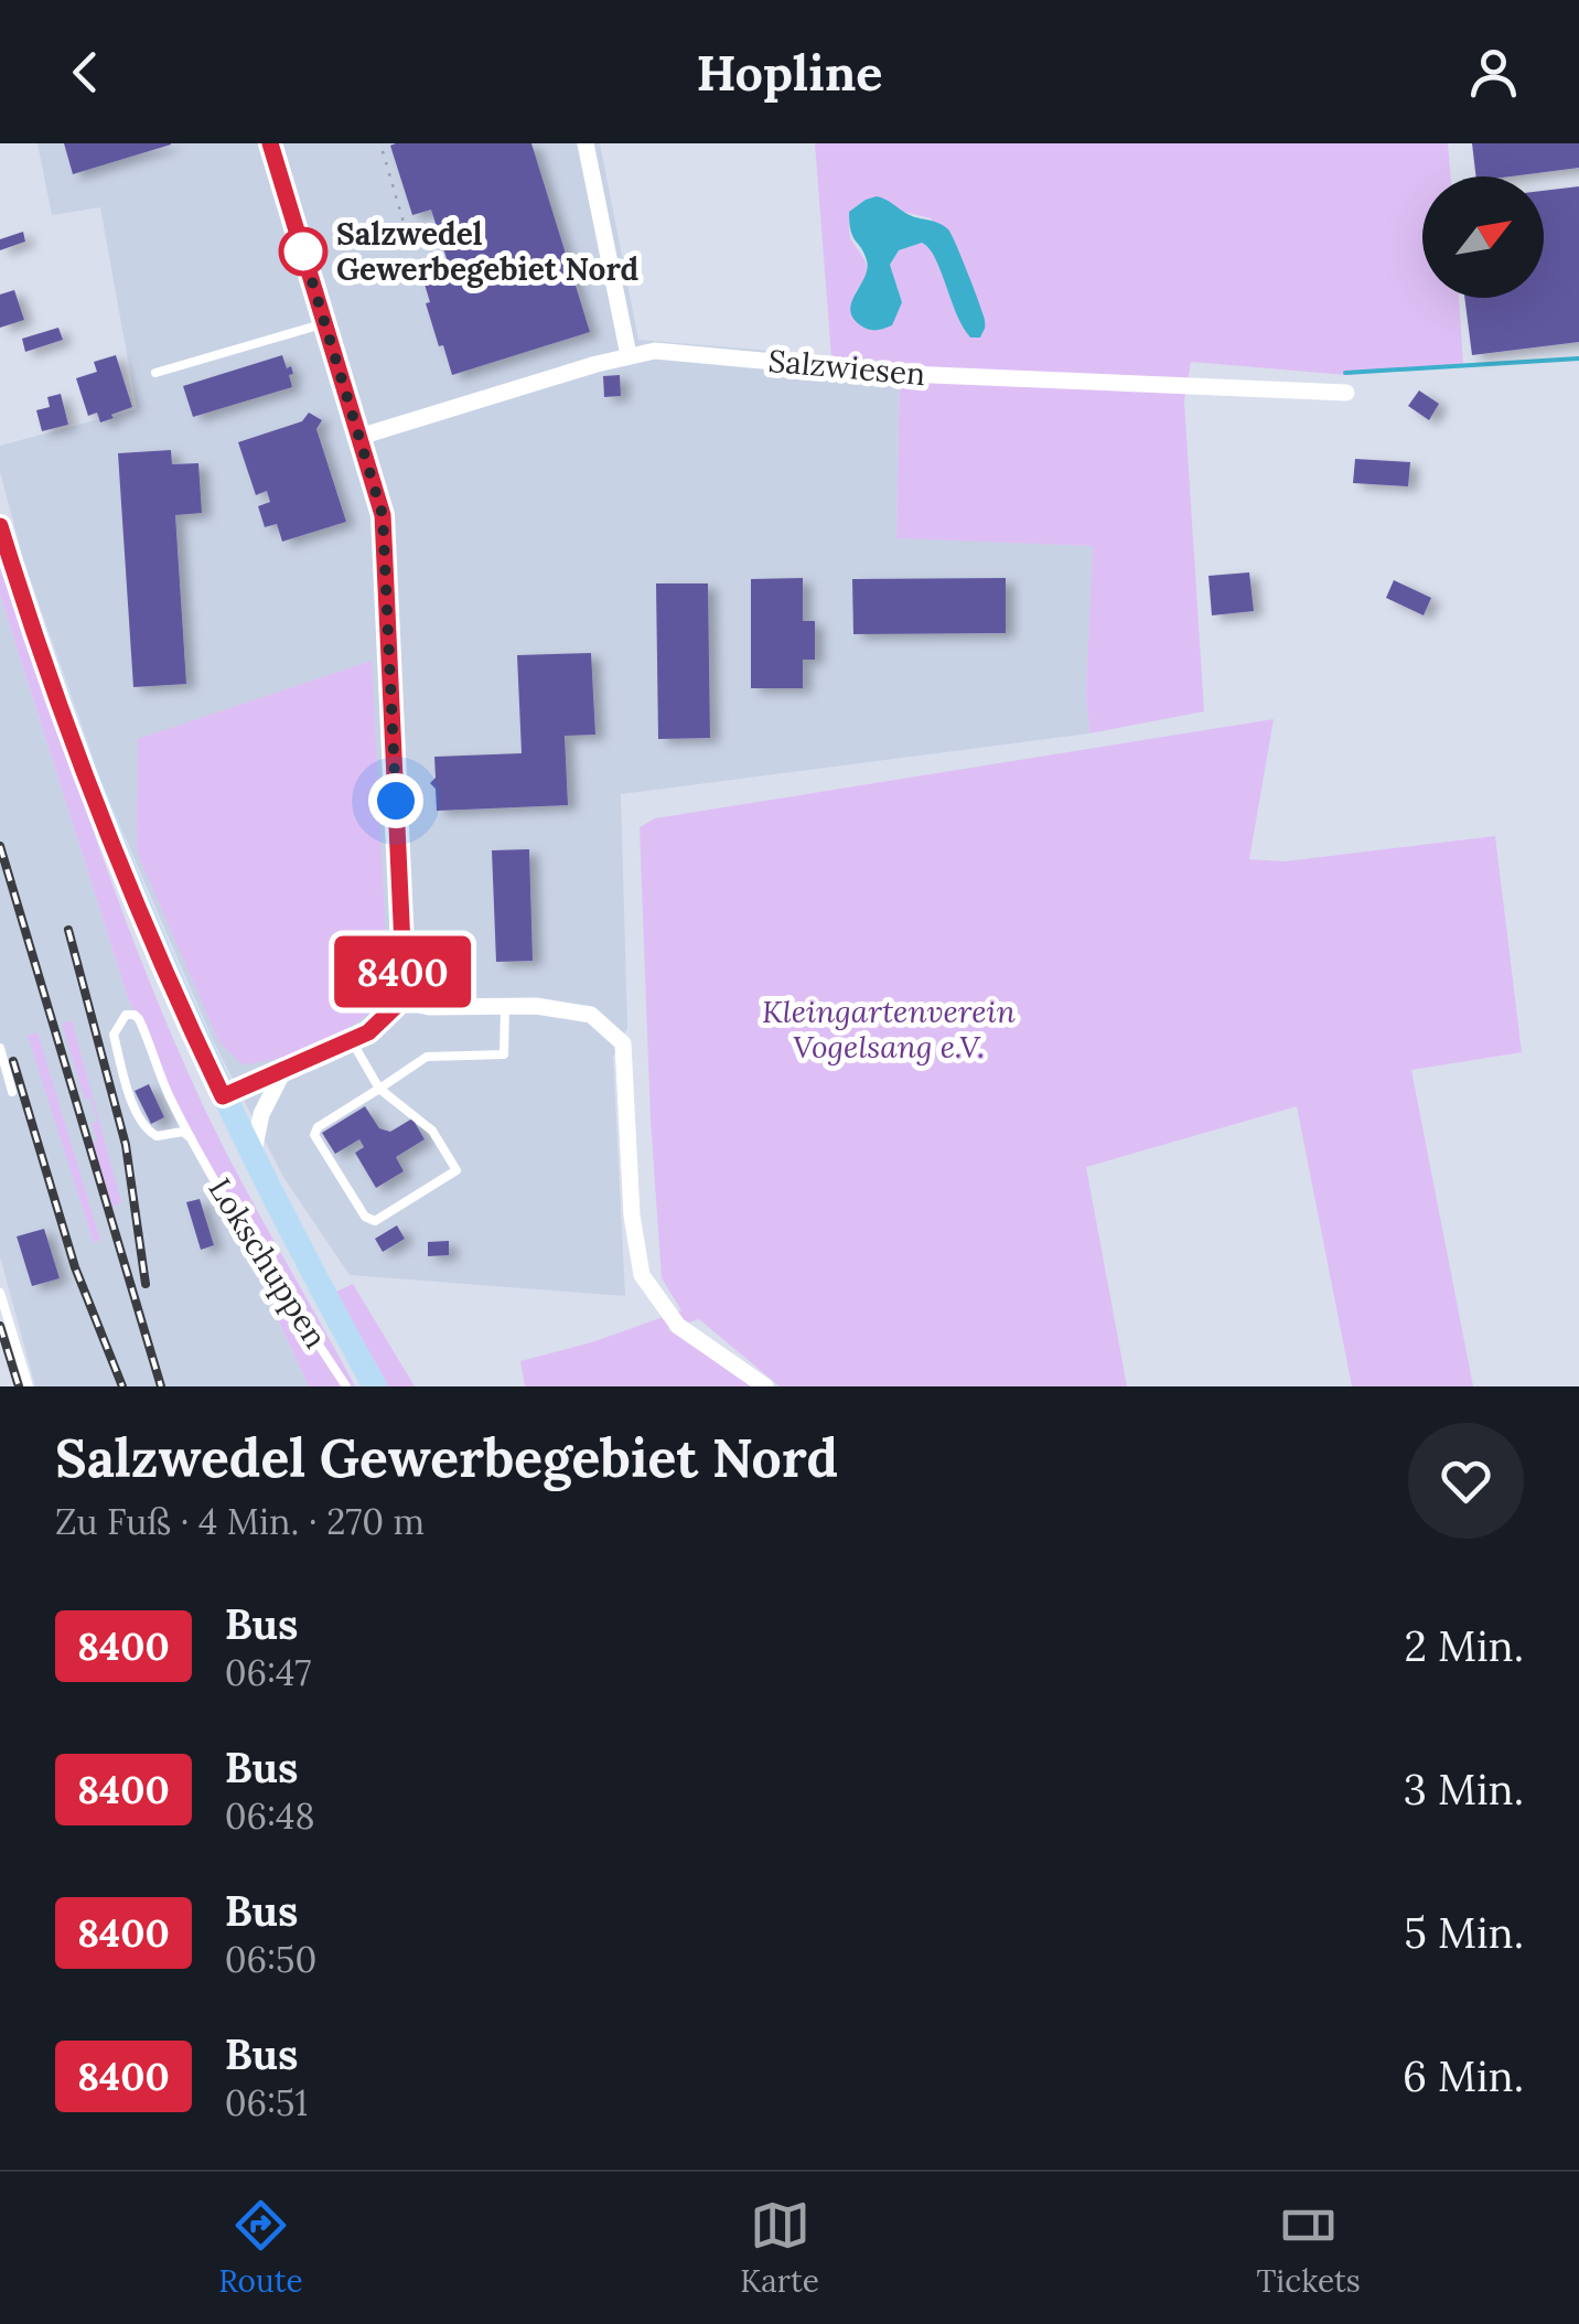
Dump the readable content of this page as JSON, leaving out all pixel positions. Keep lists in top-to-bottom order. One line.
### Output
{"streets":{"street":["Salzwiesen"],"lane":["Lokschuppen"]},"parks":["Kleingartenverein Vogelsang e.V."],"places":["Salzwedel Gewerbegebiet Nord"],"lines":["bus line 8400"],"north":"top right","page":{"header":"Hopline","on_map":"8400","heading":["Salzwedel Gewerbegebiet Nord","Zu Fuß · 4 Min. · 270 m"],"list":[{"mark":"8400","name":"Bus","note":"06:47","value":"2 Min."},{"mark":"8400","name":"Bus","note":"06:48","value":"3 Min."},{"mark":"8400","name":"Bus","note":"06:50","value":"5 Min."},{"mark":"8400","name":"Bus","note":"06:51","value":"6 Min."}],"tabs":["Route","Karte","Tickets"]}}
